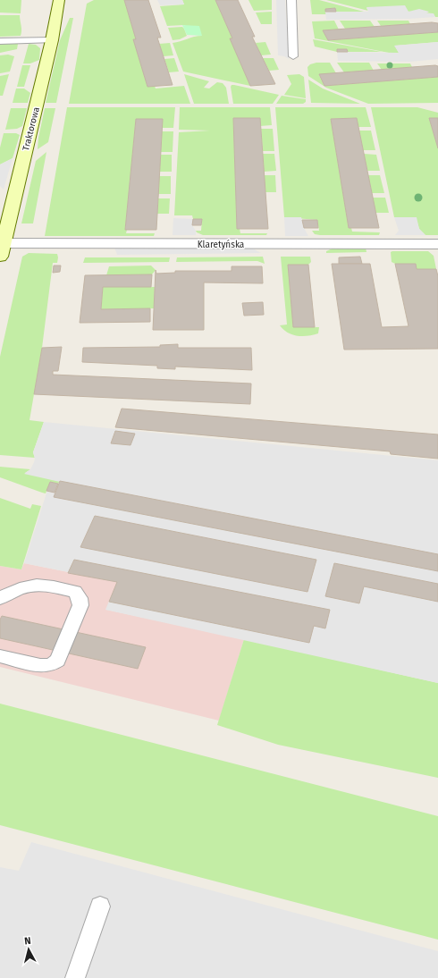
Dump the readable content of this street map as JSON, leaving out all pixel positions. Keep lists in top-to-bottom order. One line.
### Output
{"streets":{"main road":["Traktorowa"],"street":["Klaretyńska"]},"crossings":[["Traktorowa","Klaretyńska"]],"north":"top"}
